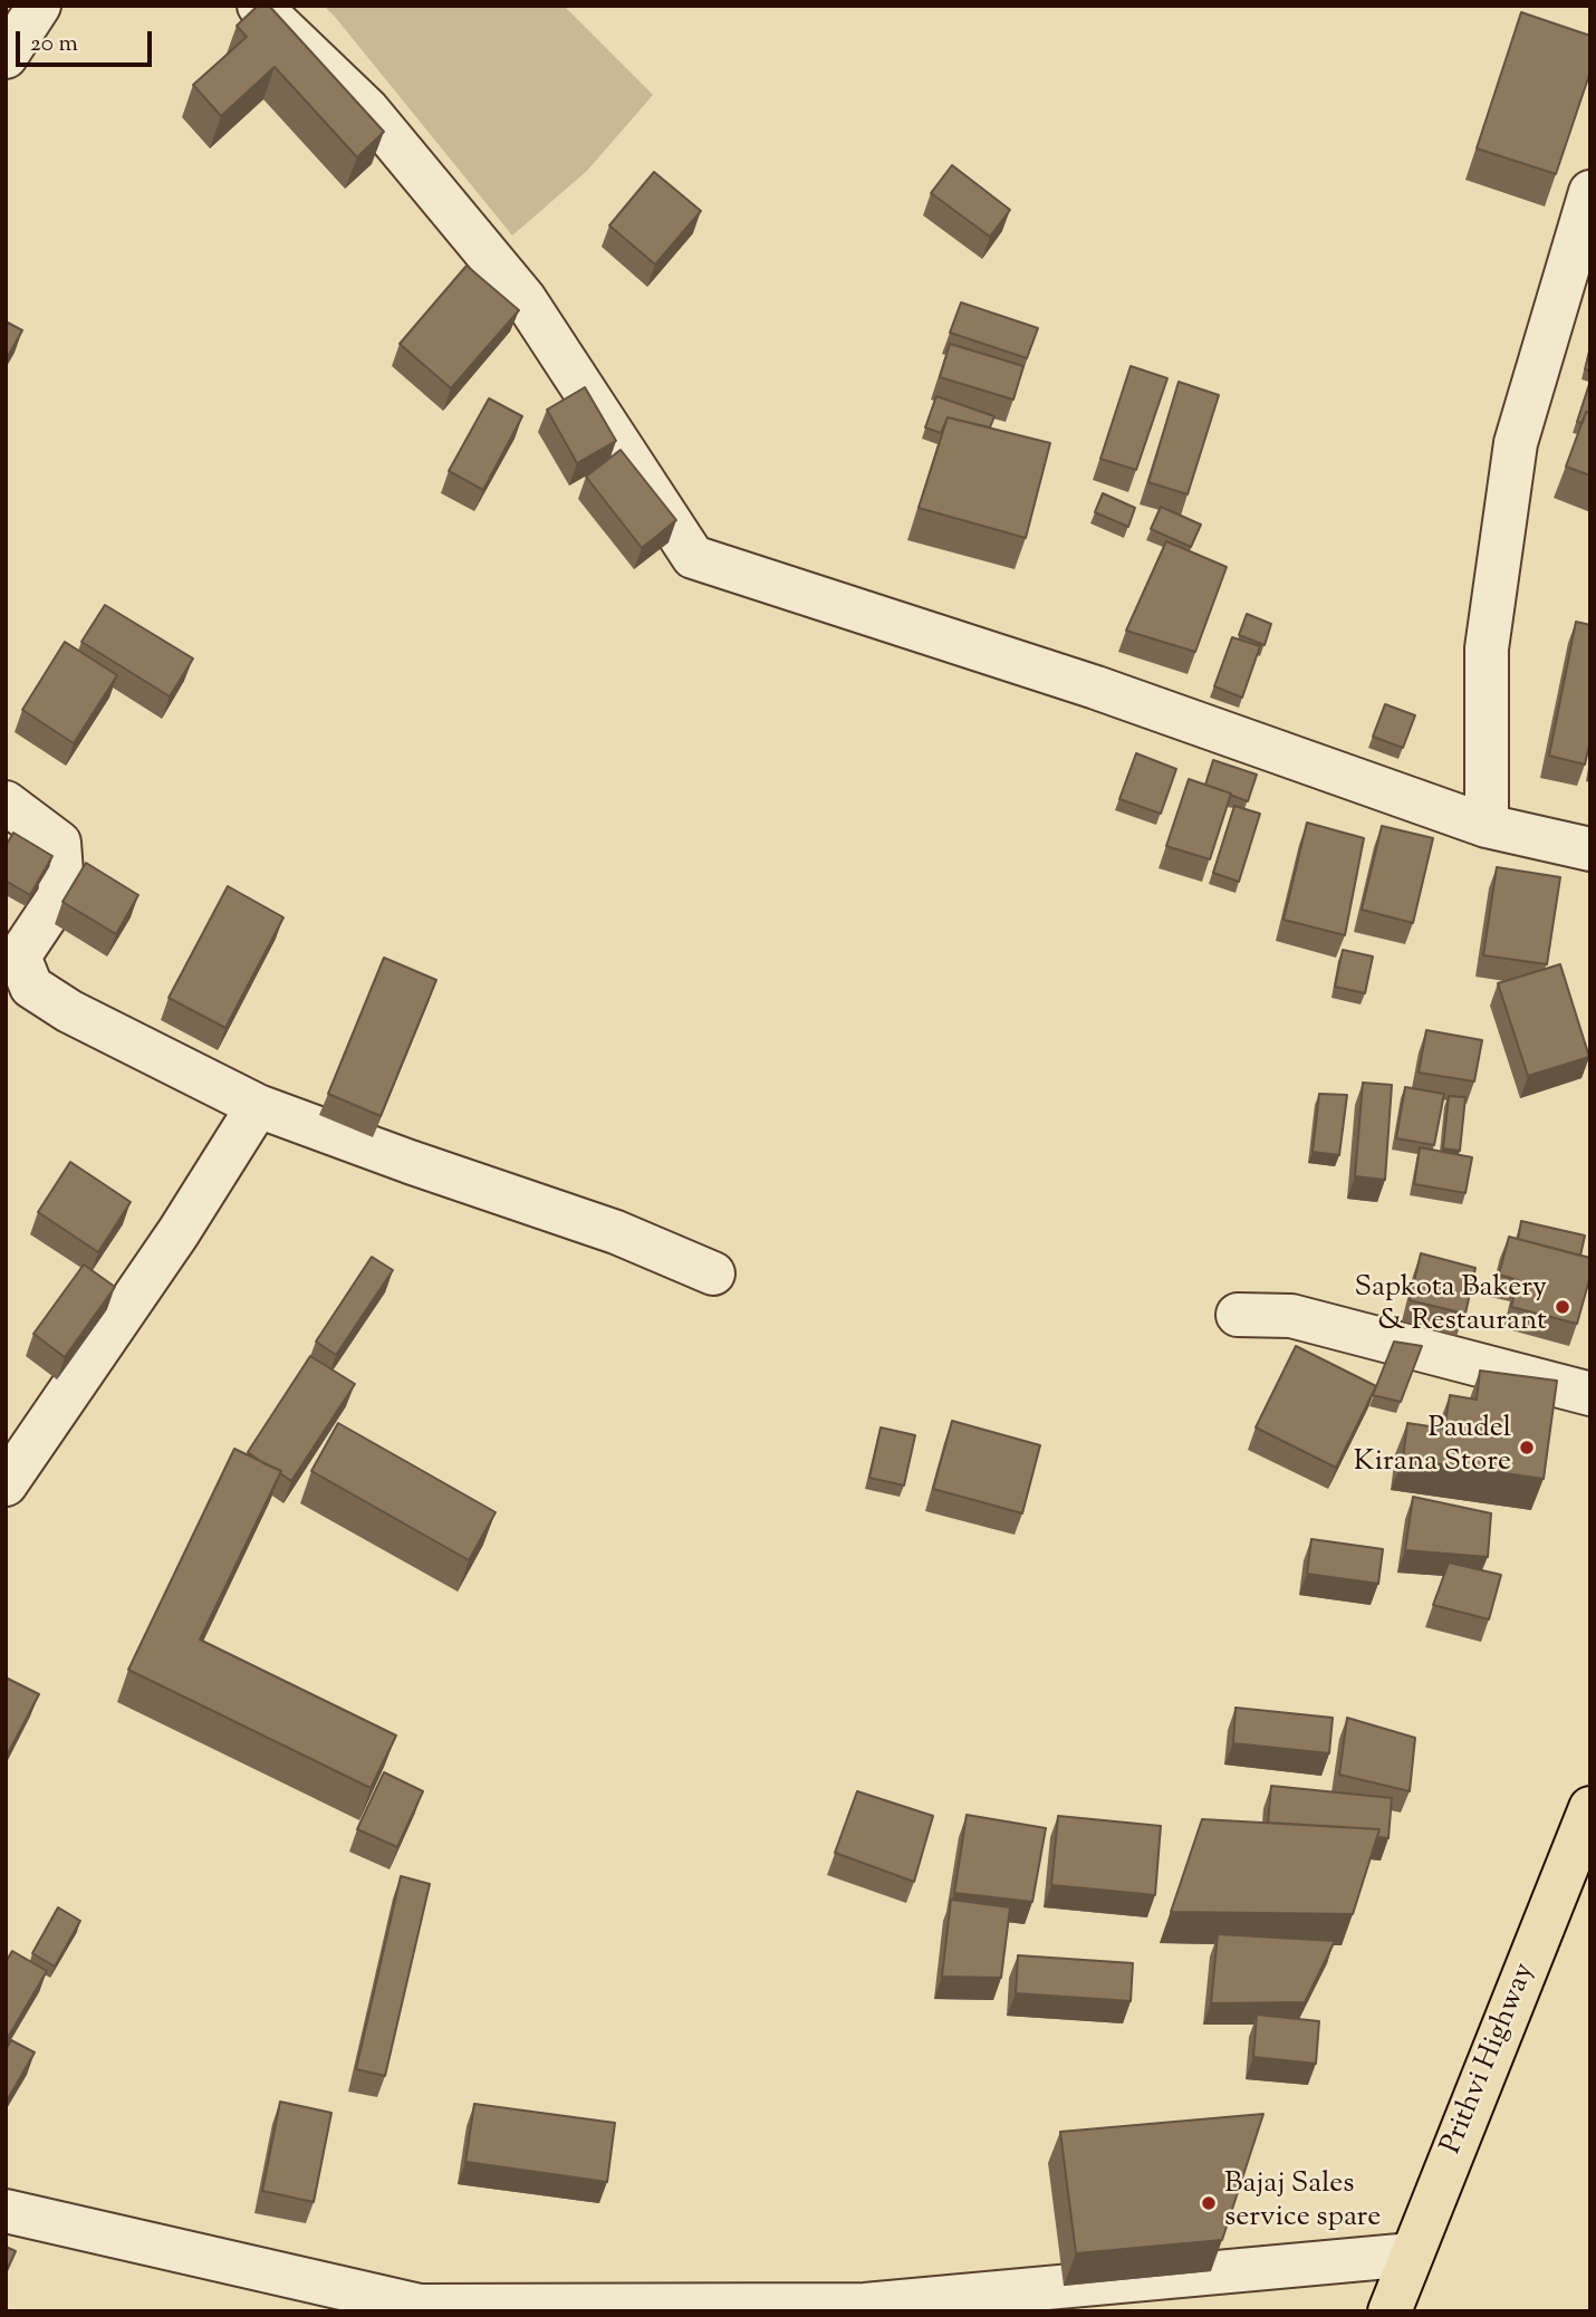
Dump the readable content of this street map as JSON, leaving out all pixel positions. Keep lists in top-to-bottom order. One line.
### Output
{"streets":{"highway":["Prithvi Highway"]},"places":["Sapkota Bakery & Restaurant","Paudel Kirana Store","Bajaj Sales service spare"],"scale_bar":"20 m"}
